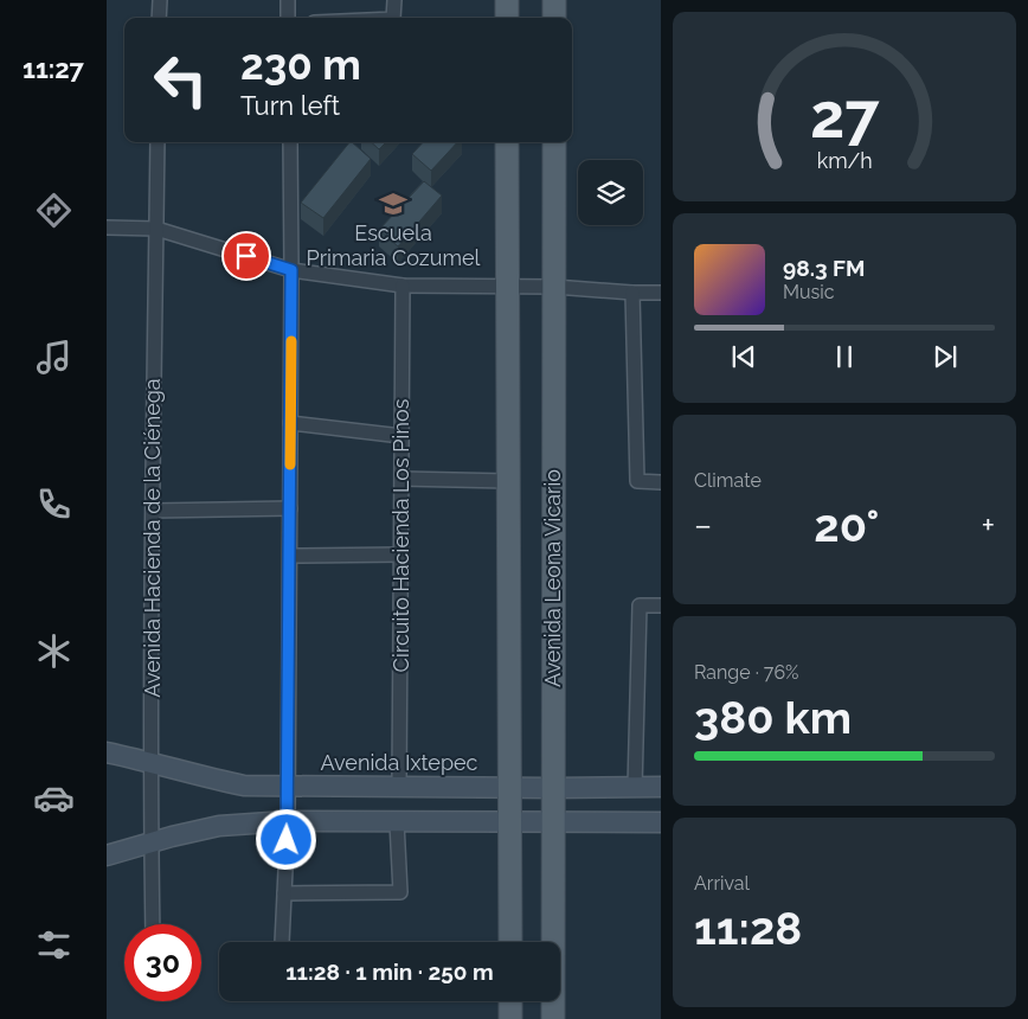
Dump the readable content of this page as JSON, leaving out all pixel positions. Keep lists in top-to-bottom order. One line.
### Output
{"streets":{"main road":["Avenida Leona Vicario","Avenida Ixtepec"],"street":["Circuito Hacienda Los Pinos","Avenida Hacienda de la Ciénega"]},"crossings":[["Circuito Hacienda Los Pinos","Avenida Ixtepec"],["Avenida Hacienda de la Ciénega","Avenida Ixtepec"],["Avenida Leona Vicario","Avenida Ixtepec"]],"places":{"school or university":["Escuela Primaria Cozumel"]},"page":{"tabs":"11:27","turn":["230 m","Turn left"],"song":["98.3 FM","Music"],"tile":["Climate",["Range · 76%","380 km"],["Arrival","11:28"]],"heat":["−","20°","+"],"limit":"30","trip":"11:28 · 1 min · 250 m","gauge":["27","km/h"]}}
